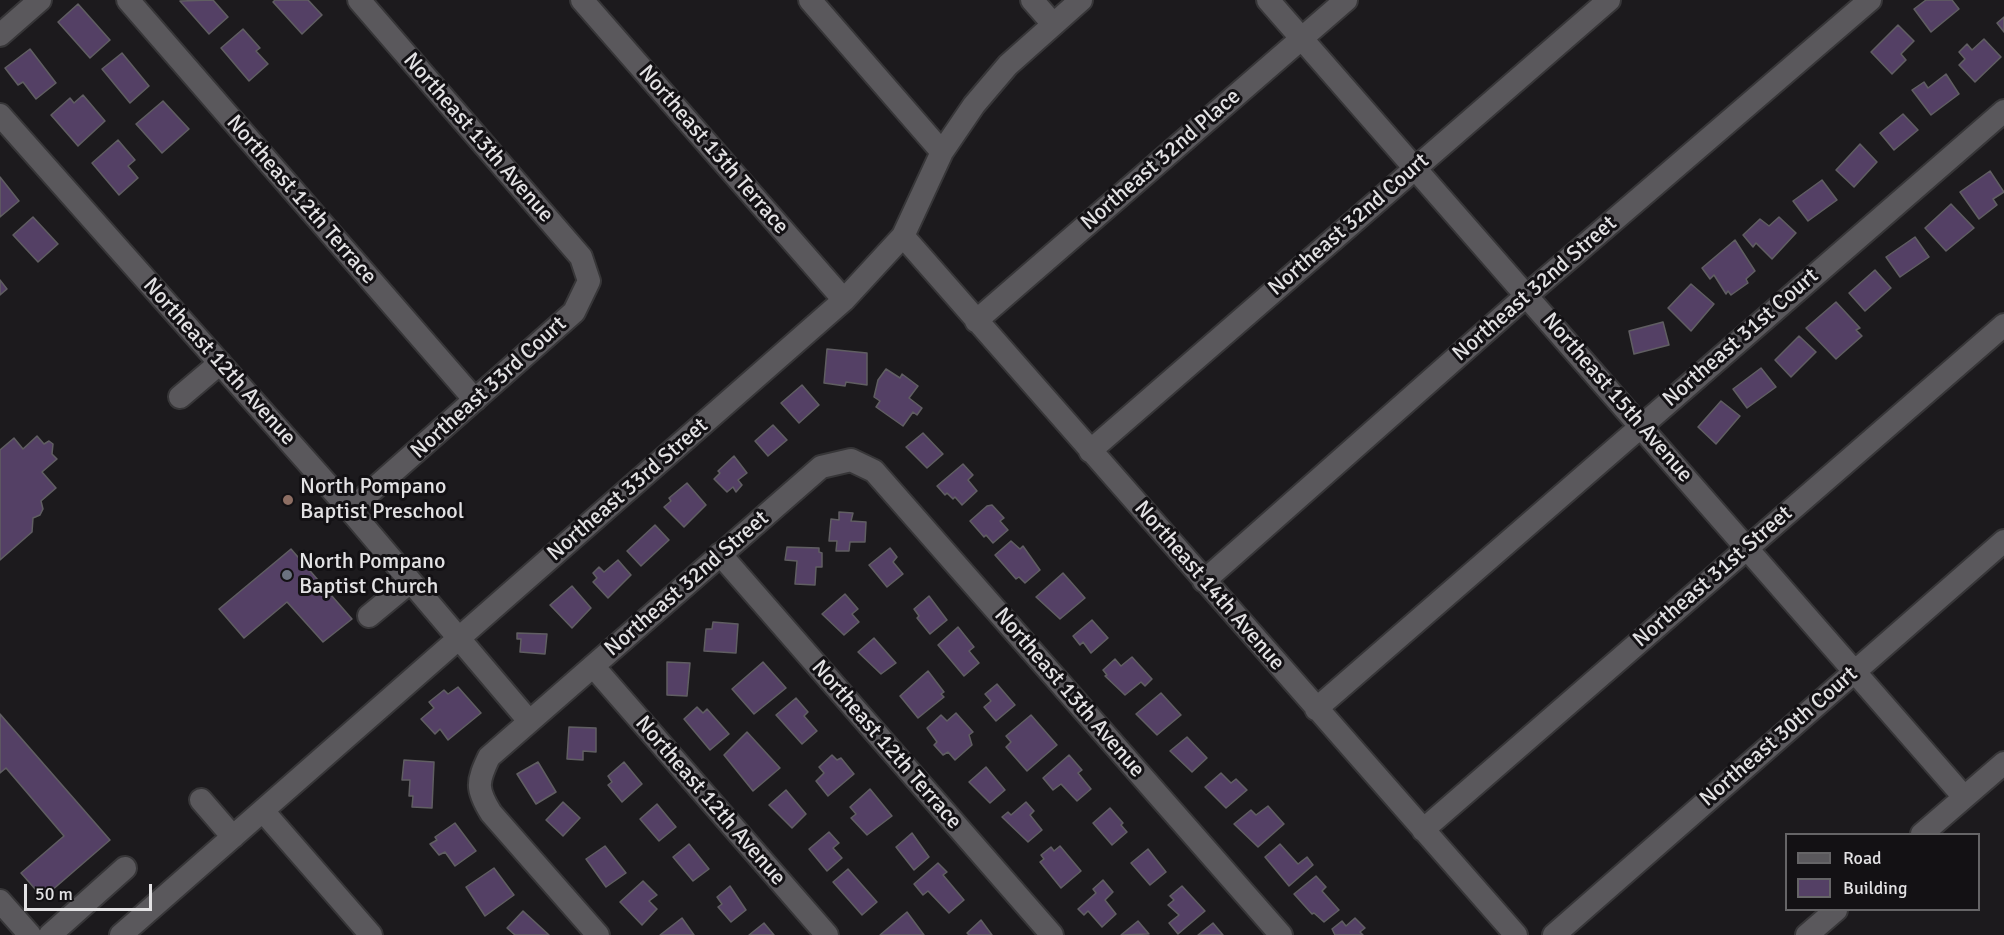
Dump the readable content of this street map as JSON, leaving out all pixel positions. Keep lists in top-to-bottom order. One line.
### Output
{"streets":{"street":["Northeast 13th Avenue","Northeast 13th Terrace","Northeast 32nd Place","Northeast 12th Terrace","Northeast 32nd Court","Northeast 32nd Street","Northeast 31st Court","Northeast 12th Avenue","Northeast 33rd Court","Northeast 15th Avenue","Northeast 33rd Street","Northeast 31st Street","Northeast 14th Avenue","Northeast 30th Court"]},"crossings":[["Northeast 13th Avenue","Northeast 32nd Street"],["Northeast 13th Avenue","Northeast 33rd Court"],["Northeast 13th Terrace","Northeast 33rd Street"],["Northeast 32nd Place","Northeast 15th Avenue"],["Northeast 32nd Place","Northeast 14th Avenue"],["Northeast 12th Terrace","Northeast 32nd Street"],["Northeast 12th Terrace","Northeast 33rd Court"],["Northeast 32nd Court","Northeast 15th Avenue"],["Northeast 32nd Court","Northeast 14th Avenue"],["Northeast 32nd Street","Northeast 12th Avenue"],["Northeast 32nd Street","Northeast 15th Avenue"],["Northeast 32nd Street","Northeast 14th Avenue"],["Northeast 31st Court","Northeast 15th Avenue"],["Northeast 31st Court","Northeast 14th Avenue"],["Northeast 12th Avenue","Northeast 33rd Court"],["Northeast 12th Avenue","Northeast 33rd Street"],["Northeast 15th Avenue","Northeast 31st Street"],["Northeast 15th Avenue","Northeast 30th Court"],["Northeast 33rd Street","Northeast 14th Avenue"],["Northeast 31st Street","Northeast 14th Avenue"]],"places":["North Pompano Baptist Preschool","North Pompano Baptist Church"],"legend":["Road","Building"],"scale_bar":"50 m"}
